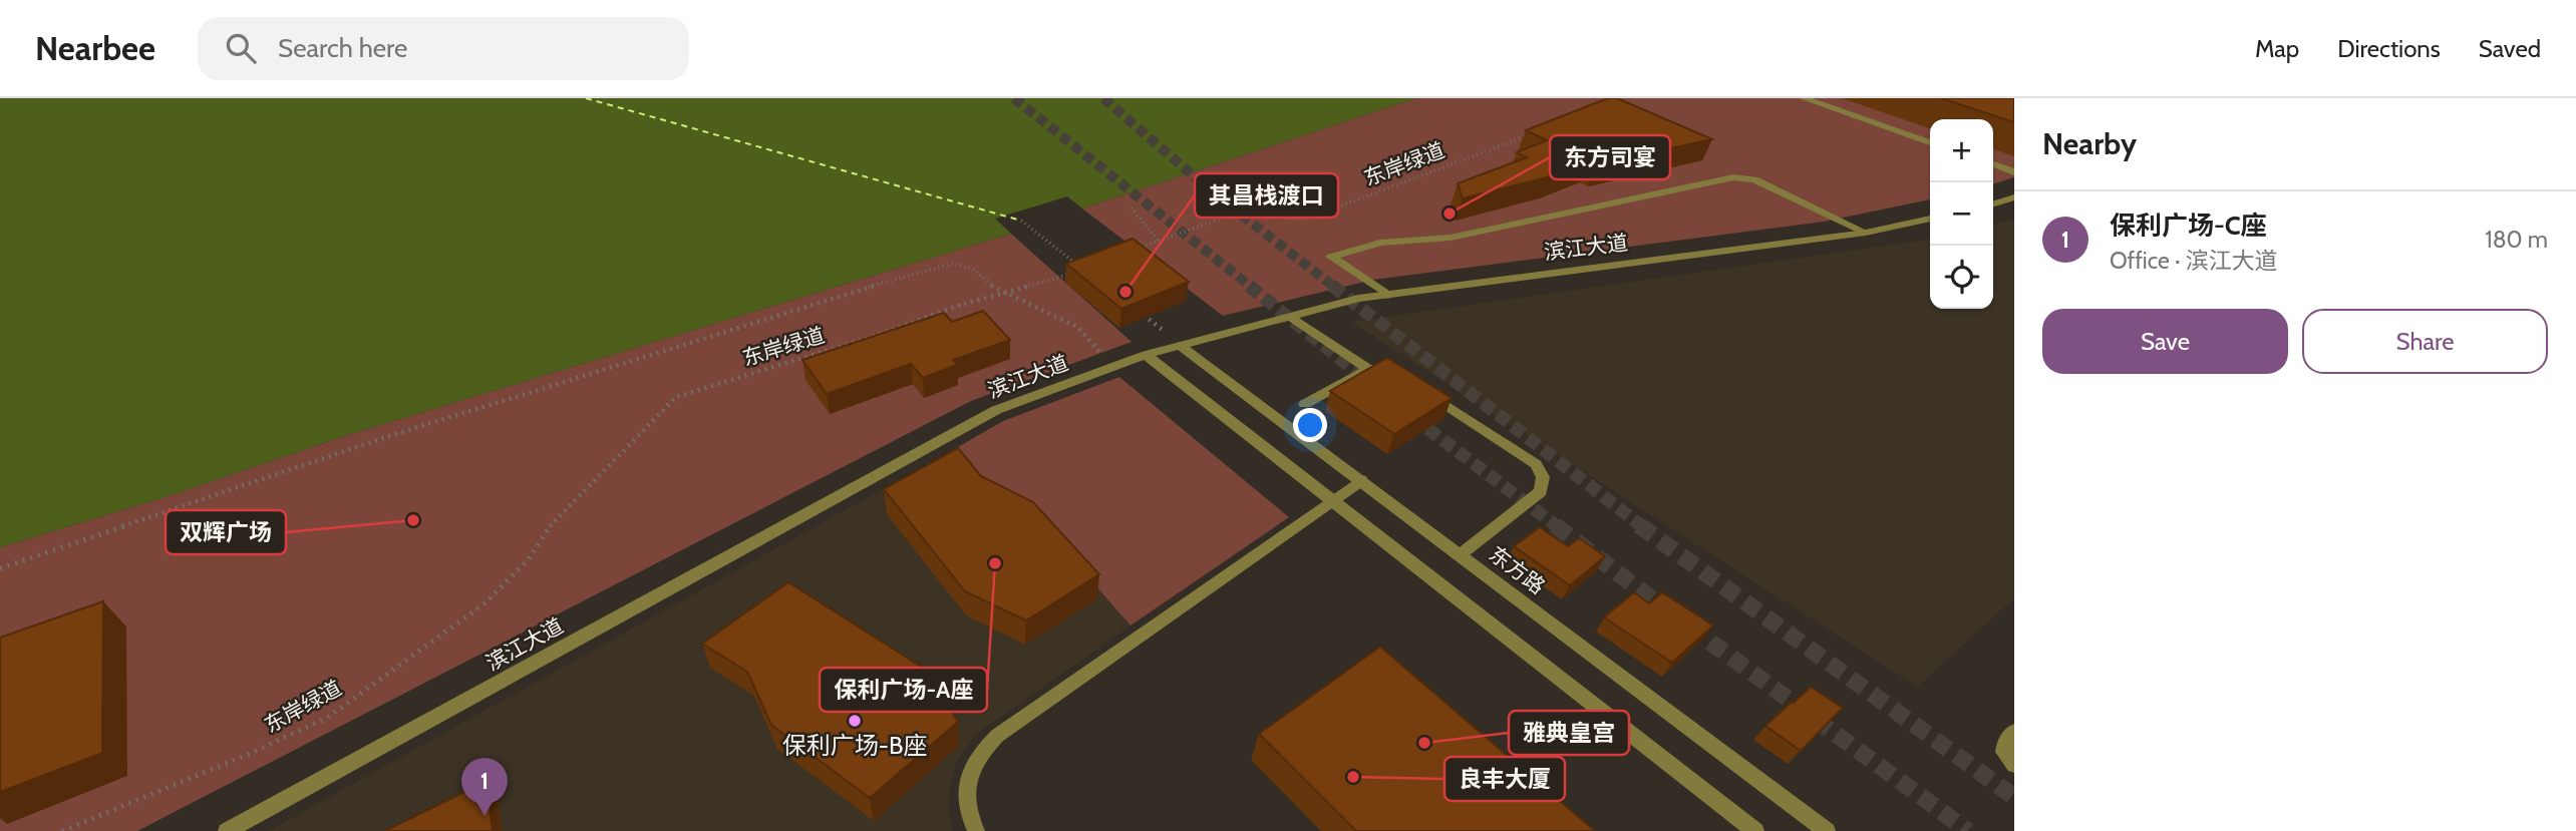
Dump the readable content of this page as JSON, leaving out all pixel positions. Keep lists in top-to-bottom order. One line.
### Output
{"streets":{"street":["滨江大道","东方路"],"path":["东岸绿道"]},"crossings":[["滨江大道","东方路"]],"places":["东方司宴","其昌栈渡口","双辉广场","保利广场-A座","保利广场-B座","雅典皇宫","良丰大厦"],"page":{"header":"Nearbee","search":"Search here","nav":["Map","Directions","Saved"],"heading":"Nearby","map_buttons":["+","−"],"list":[{"mark":"1","name":"保利广场-C座","note":"Office · 滨江大道","value":"180 m"}],"buttons":["Save","Share"],"pins":"1"}}
